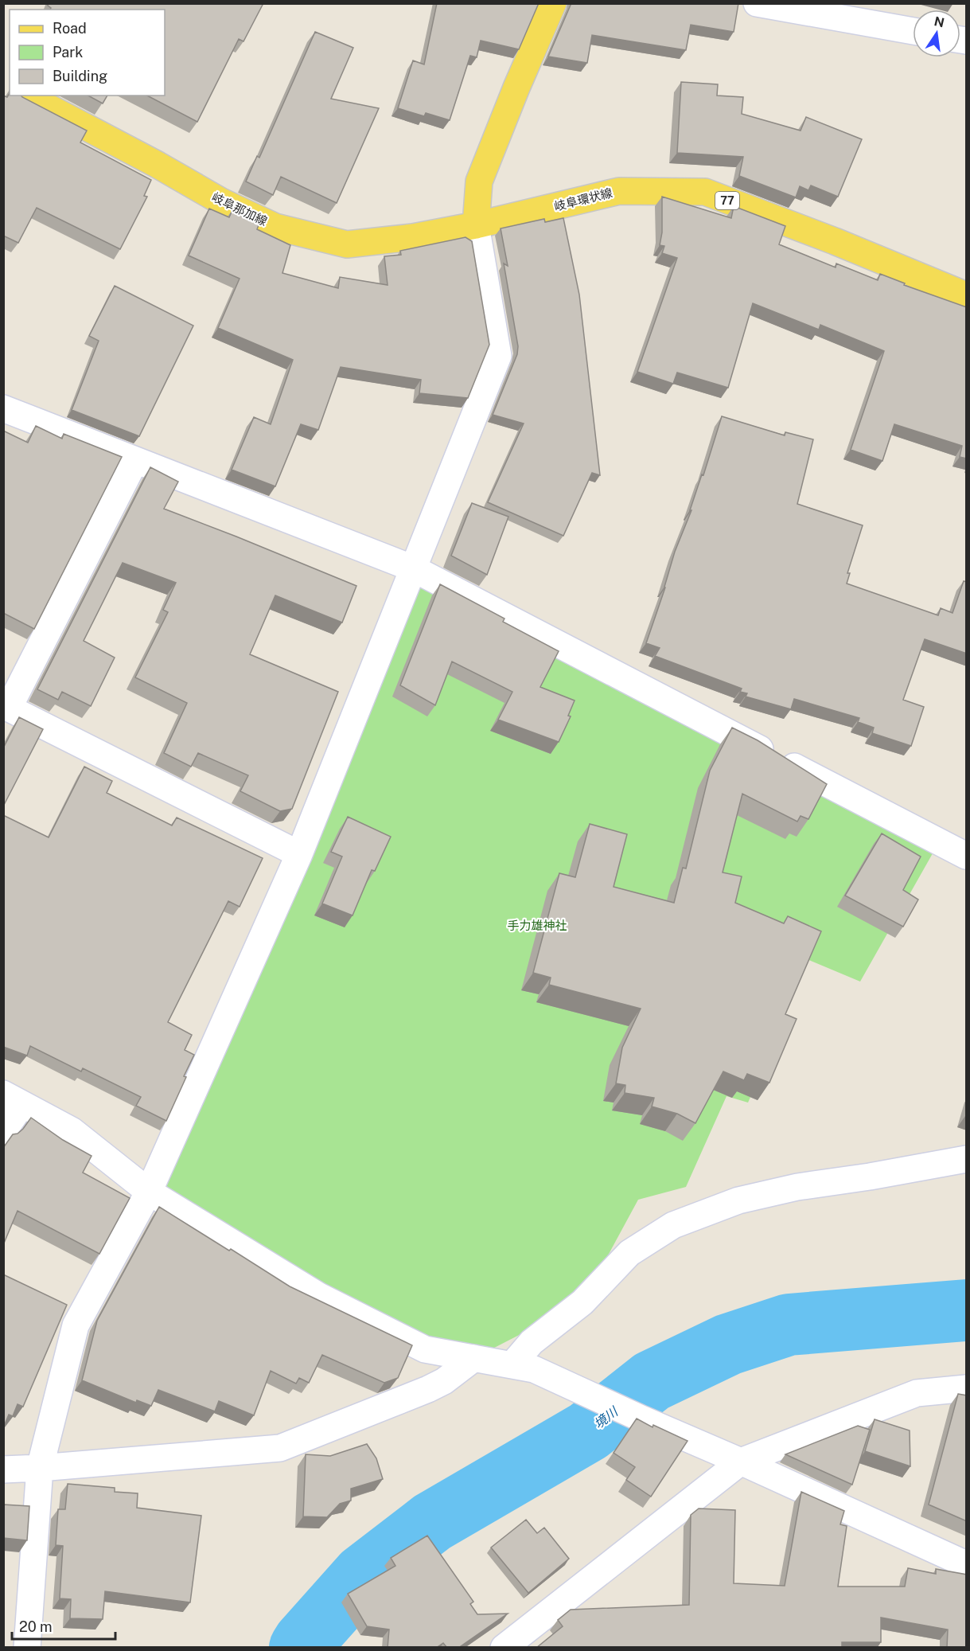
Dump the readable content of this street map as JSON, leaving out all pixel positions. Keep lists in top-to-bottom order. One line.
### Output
{"streets":{"main road":["岐阜環状線","77","岐阜那加線"]},"crossings":[["岐阜環状線","岐阜那加線"]],"water":["境川"],"parks":["手力雄神社"],"legend":["Road","Park","Building"],"scale_bar":"20 m","north":"top"}
